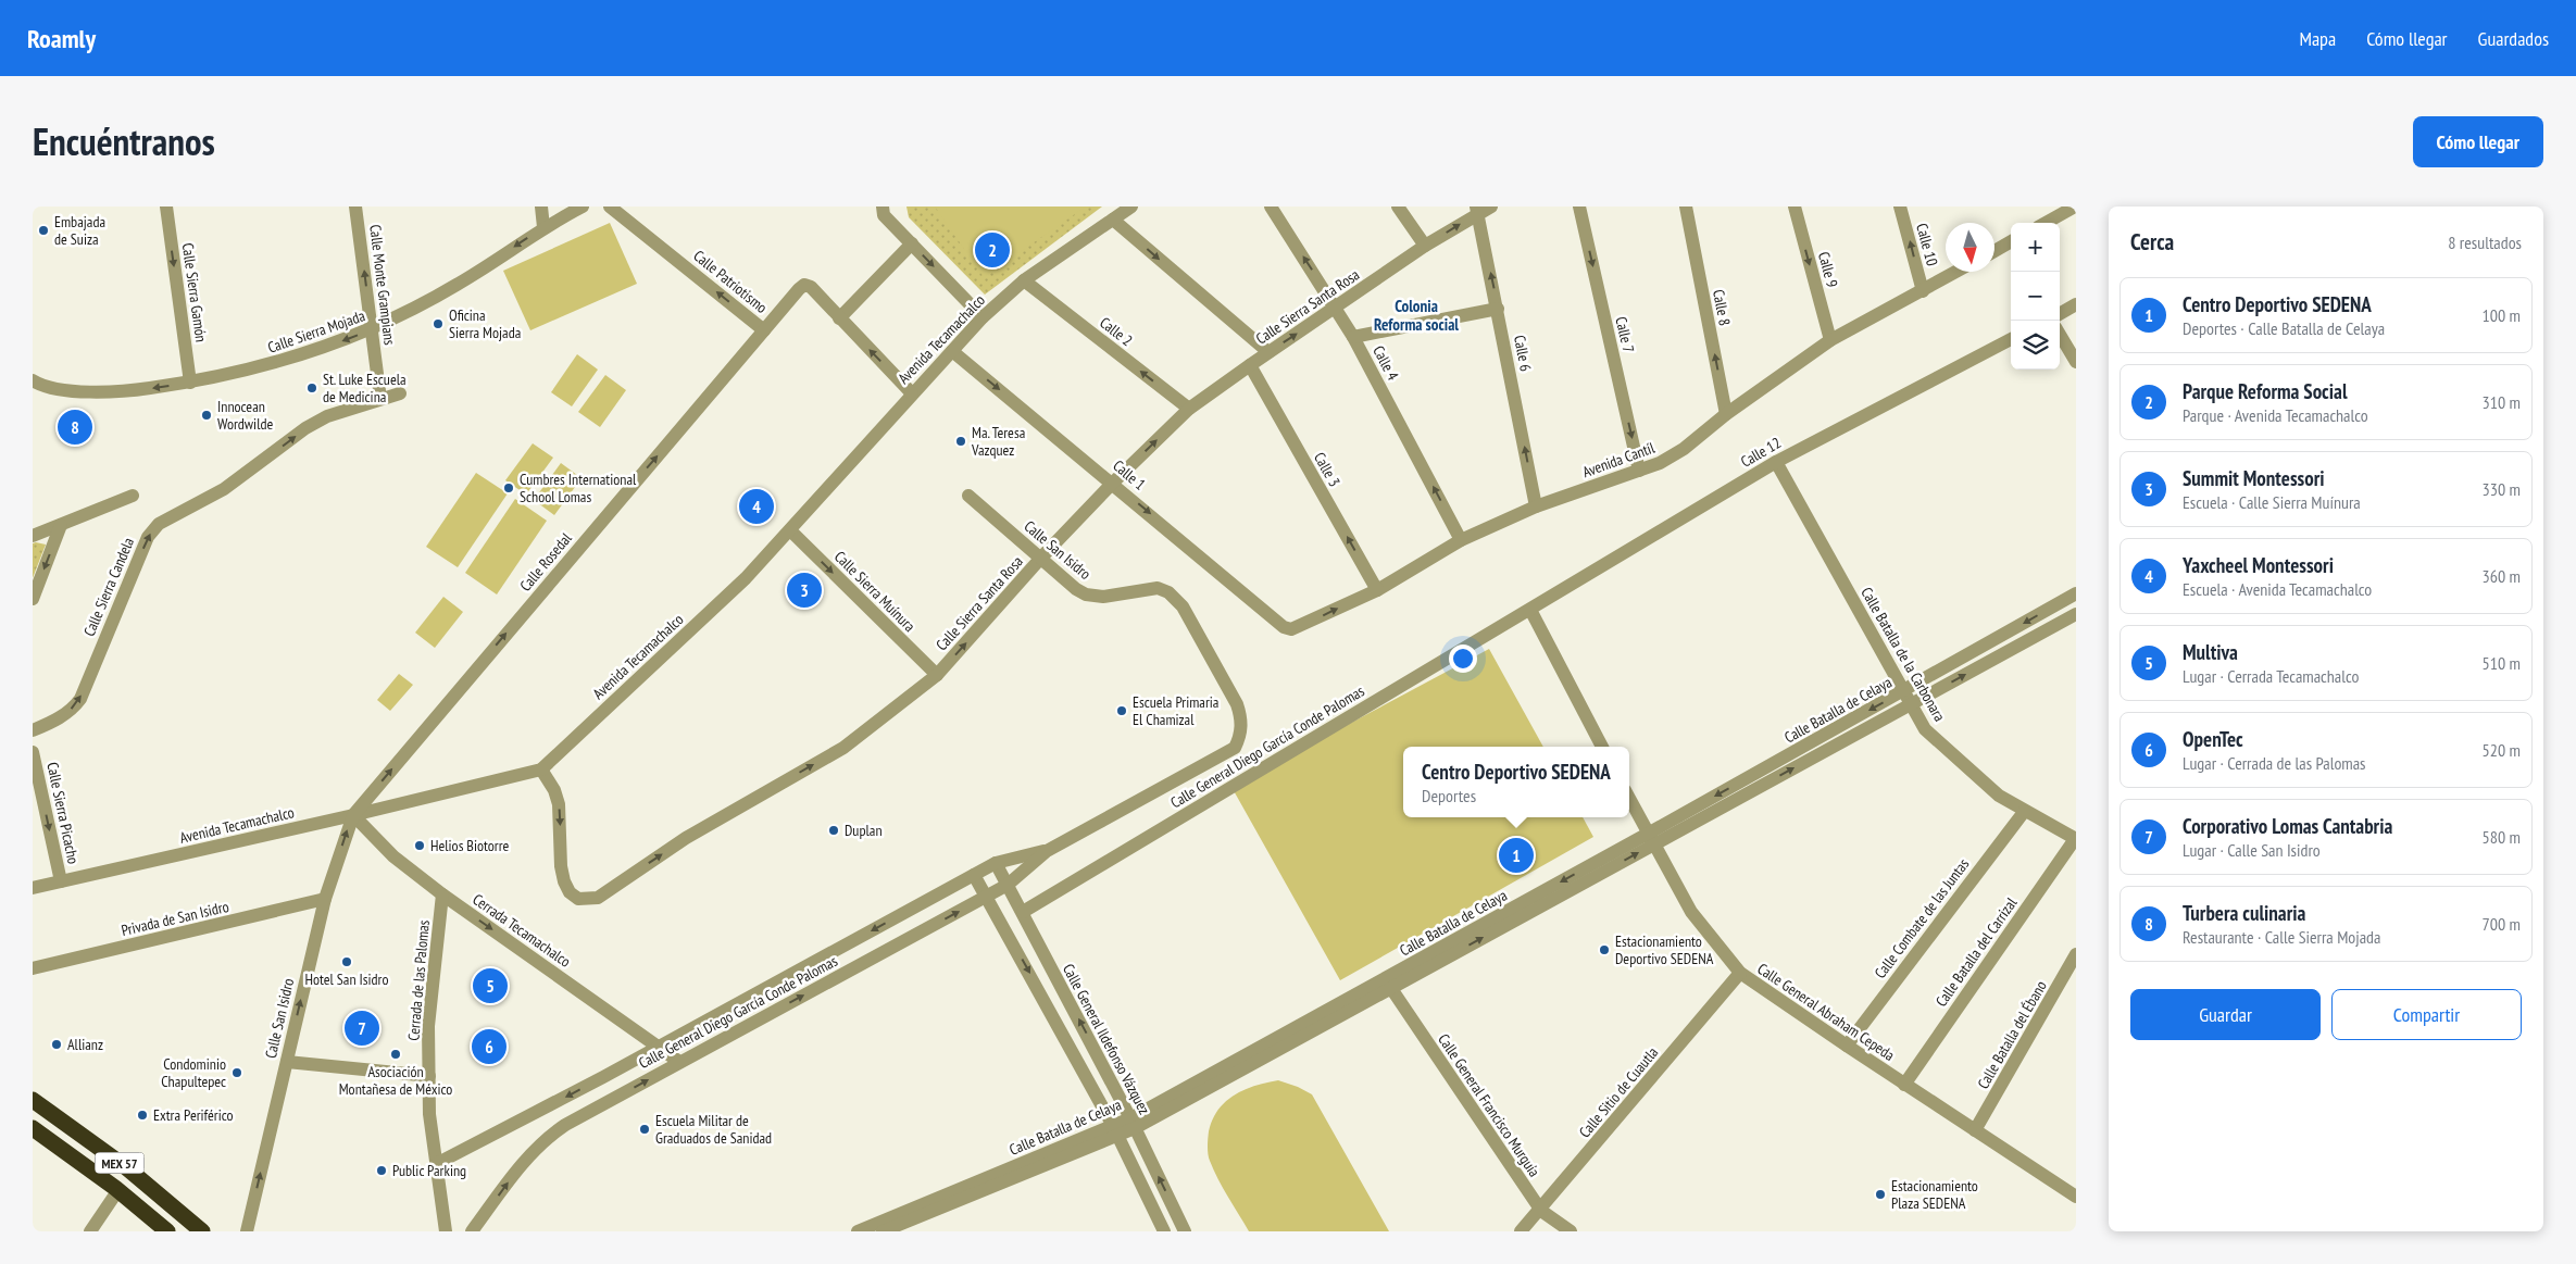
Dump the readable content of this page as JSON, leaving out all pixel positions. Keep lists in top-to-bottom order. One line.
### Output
{"streets":{"highway":["MEX 57"],"street":["Calle 10","Calle 9","Calle Patriotismo","Calle Monte Grampians","Calle Sierra Gamón","Calle Sierra Santa Rosa","Calle 8","Calle Sierra Mojada","Calle 2","Calle 7","Avenida Tecamachalco","Calle 6","Calle 4","Calle 12","Avenida Cantíl","Calle 3","Calle 1","Calle San Isidro","Calle Rosedal","Calle Sierra Candela","Calle Sierra Muínura","Calle Batalla de la Carbonara","Calle Batalla de Celaya","Calle General Diego García Conde Palomas","Calle Sierra Picacho","Privada de San Isidro","Calle Combate de las Juntas","Cerrada Tecamachalco","Calle Batalla del Carrizal","Cerrada de las Palomas","Calle General Abraham Cepeda","Calle Batalla del Ébano","Calle General Ildefonso Vázquez","Calle Sitio de Cuautla","Calle General Francisco Murguía"]},"crossings":[["Calle 10","Avenida Cantíl"],["Calle 9","Avenida Cantíl"],["Calle Patriotismo","Avenida Tecamachalco"],["Calle Patriotismo","Calle Rosedal"],["Calle Monte Grampians","Calle Sierra Mojada"],["Calle Monte Grampians","Calle Sierra Candela"],["Calle Sierra Gamón","Calle Sierra Mojada"],["Calle Sierra Santa Rosa","Calle 2"],["Calle Sierra Santa Rosa","Avenida Tecamachalco"],["Calle Sierra Santa Rosa","Calle 6"],["Calle Sierra Santa Rosa","Calle 4"],["Calle Sierra Santa Rosa","Calle 3"],["Calle Sierra Santa Rosa","Calle 1"],["Calle Sierra Santa Rosa","Calle San Isidro"],["Calle Sierra Santa Rosa","Calle Sierra Muínura"],["Calle 8","Avenida Cantíl"],["Calle 2","Avenida Tecamachalco"],["Calle 7","Avenida Cantíl"],["Avenida Tecamachalco","Calle 1"],["Avenida Tecamachalco","Calle San Isidro"],["Avenida Tecamachalco","Calle Rosedal"],["Avenida Tecamachalco","Calle Sierra Muínura"],["Avenida Tecamachalco","Calle Sierra Picacho"],["Avenida Tecamachalco","Cerrada Tecamachalco"],["Calle 6","Avenida Cantíl"],["Calle 4","Avenida Cantíl"],["Calle 12","Calle Batalla de la Carbonara"],["Calle 12","Calle General Diego García Conde Palomas"],["Avenida Cantíl","Calle 3"],["Avenida Cantíl","Calle 1"],["Calle San Isidro","Calle Rosedal"],["Calle San Isidro","Calle General Diego García Conde Palomas"],["Calle San Isidro","Privada de San Isidro"],["Calle San Isidro","Cerrada Tecamachalco"],["Calle Rosedal","Cerrada Tecamachalco"],["Calle Batalla de la Carbonara","Calle Batalla de Celaya"],["Calle Batalla de la Carbonara","Calle Combate de las Juntas"],["Calle Batalla de la Carbonara","Calle Batalla del Carrizal"],["Calle Batalla de Celaya","Calle General Abraham Cepeda"],["Calle Batalla de Celaya","Calle General Ildefonso Vázquez"],["Calle Batalla de Celaya","Calle General Francisco Murguía"],["Calle General Diego García Conde Palomas","Cerrada Tecamachalco"],["Calle General Diego García Conde Palomas","Cerrada de las Palomas"],["Calle General Diego García Conde Palomas","Calle General Ildefonso Vázquez"],["Calle Combate de las Juntas","Calle General Abraham Cepeda"],["Cerrada Tecamachalco","Cerrada de las Palomas"],["Calle Batalla del Carrizal","Calle General Abraham Cepeda"],["Calle General Abraham Cepeda","Calle Batalla del Ébano"],["Calle General Abraham Cepeda","Calle Sitio de Cuautla"],["Calle Sitio de Cuautla","Calle General Francisco Murguía"]],"one_way":["Calle 10","Calle 9","Calle Monte Grampians","Calle Sierra Gamón","Calle Sierra Santa Rosa","Calle 8","Calle Sierra Mojada","Calle 7","Calle 6","Calle 3","Calle 1","Calle San Isidro","Calle Rosedal","Calle Sierra Muínura","Calle Sierra Picacho","Cerrada Tecamachalco"],"districts":["Colonia Reforma social"],"places":["Embajada de Suiza","Oficina Sierra Mojada","St. Luke Escuela de Medicina","Innocean Wordwilde","Ma. Teresa Vazquez","Cumbres International School Lomas","Escuela Primaria El Chamizal","Duplan","Helios Biotorre","Estacionamiento Deportivo SEDENA","Hotel San Isidro","Allianz","Asociación Montañesa de México","Condominio Chapultepec","Extra Periférico","Escuela Militar de Graduados de Sanidad","Public Parking","Estacionamiento Plaza SEDENA"],"north":"bottom","page":{"header":"Roamly","nav":["Mapa","Cómo llegar","Guardados"],"title":"Encuéntranos","buttons":["Cómo llegar",["Guardar","Compartir"]],"heading":["Cerca","8 resultados"],"map_buttons":["+","−"],"pins":["2","8","4","3","1","5","7","6"],"list":[{"mark":"1","name":"Centro Deportivo SEDENA","note":"Deportes · Calle Batalla de Celaya","value":"100 m"},{"mark":"2","name":"Parque Reforma Social","note":"Parque · Avenida Tecamachalco","value":"310 m"},{"mark":"3","name":"Summit Montessori","note":"Escuela · Calle Sierra Muínura","value":"330 m"},{"mark":"4","name":"Yaxcheel Montessori","note":"Escuela · Avenida Tecamachalco","value":"360 m"},{"mark":"5","name":"Multiva","note":"Lugar · Cerrada Tecamachalco","value":"510 m"},{"mark":"6","name":"OpenTec","note":"Lugar · Cerrada de las Palomas","value":"520 m"},{"mark":"7","name":"Corporativo Lomas Cantabria","note":"Lugar · Calle San Isidro","value":"580 m"},{"mark":"8","name":"Turbera culinaria","note":"Restaurante · Calle Sierra Mojada","value":"700 m"}],"popup":["Centro Deportivo SEDENA","Deportes"]}}
